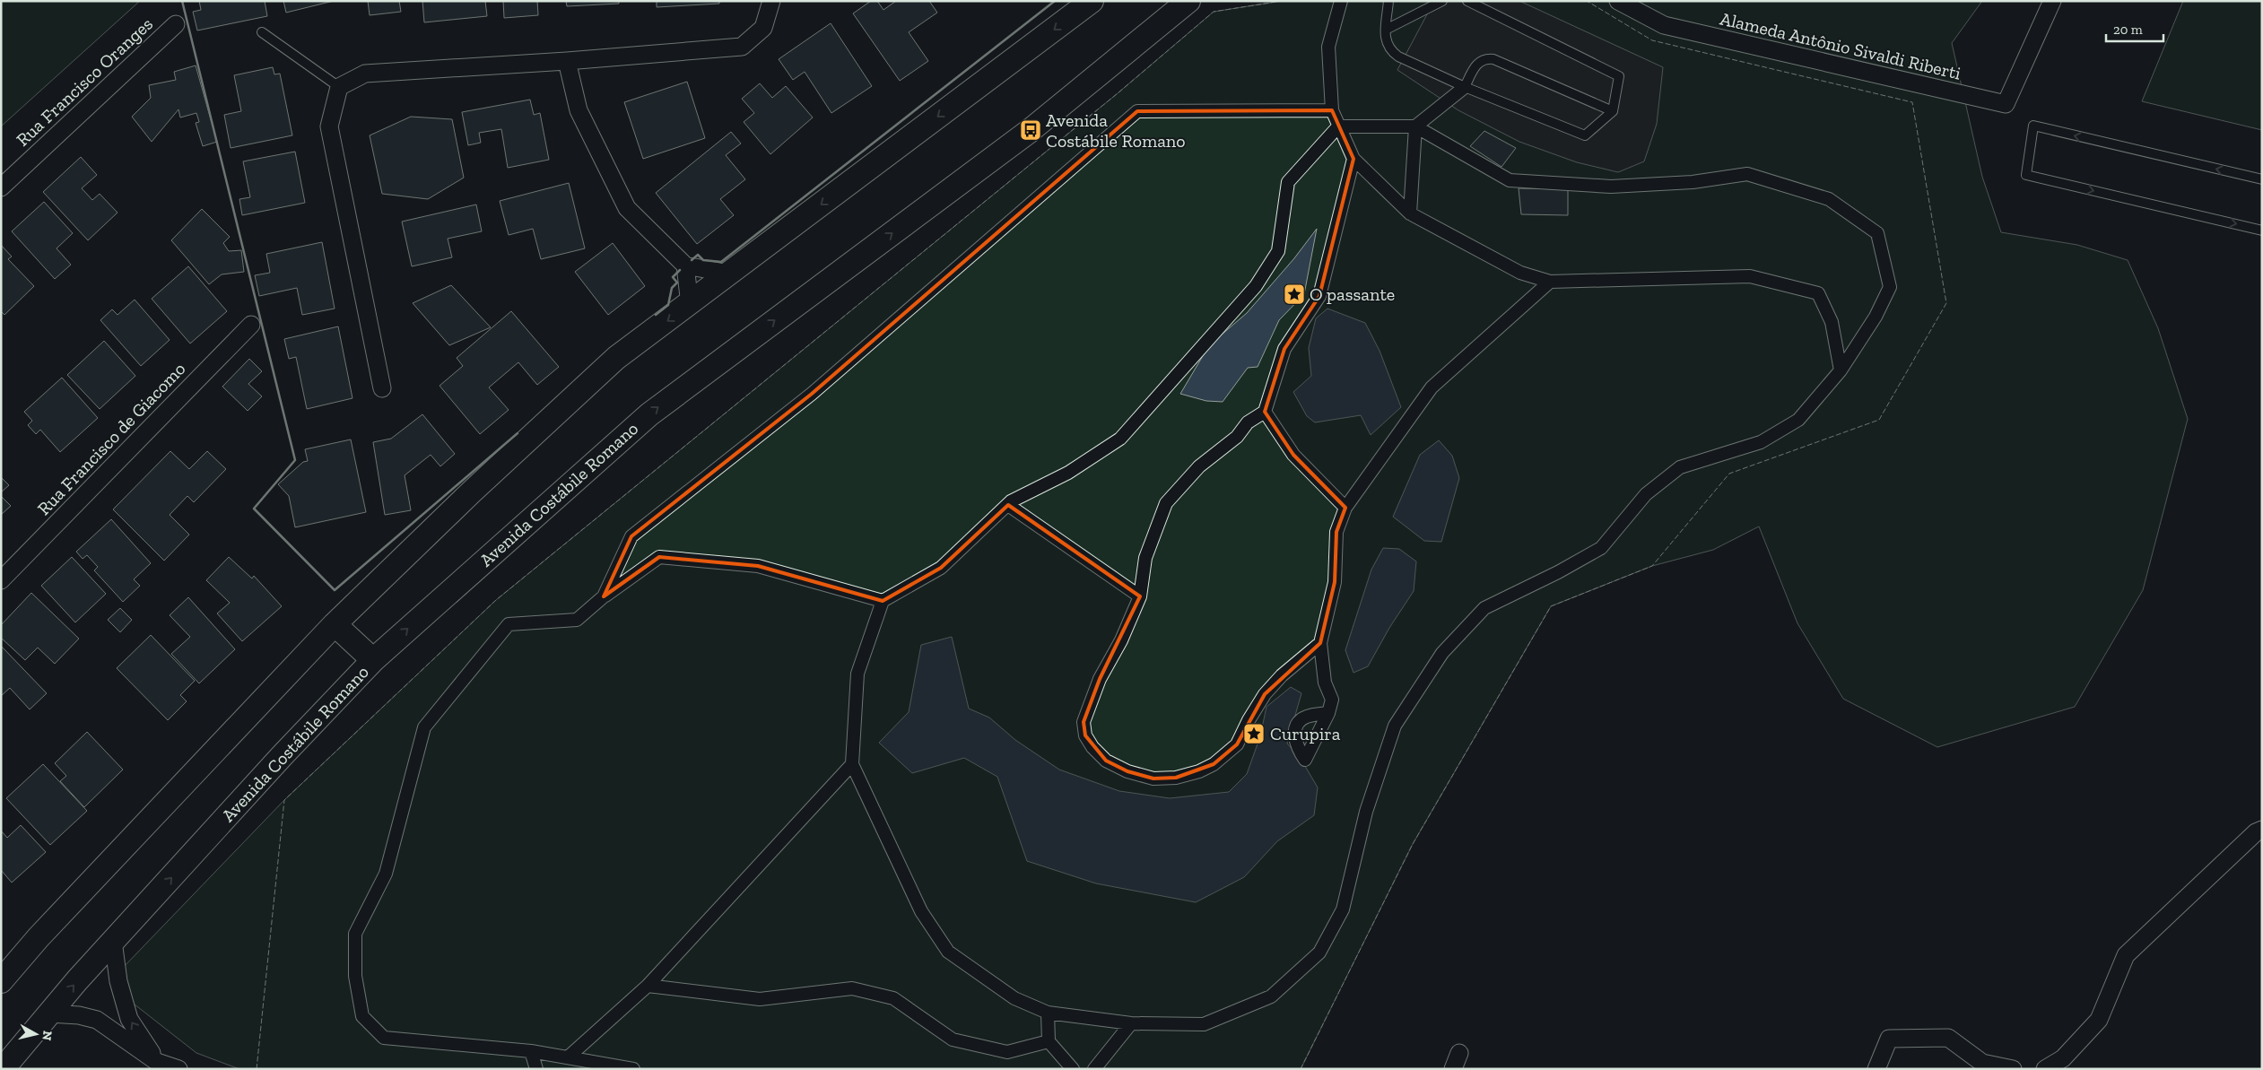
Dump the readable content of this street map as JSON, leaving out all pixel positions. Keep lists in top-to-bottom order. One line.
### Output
{"streets":{"main road":["Avenida Costábile Romano"],"street":["Alameda Antônio Sivaldi Riberti","Rua Francisco Oranges","Rua Francisco de Giacomo"]},"places":{"bus stop":["Avenida Costábile Romano"],"place":["O passante","Curupira"]},"scale_bar":"20 m","north":"right"}
